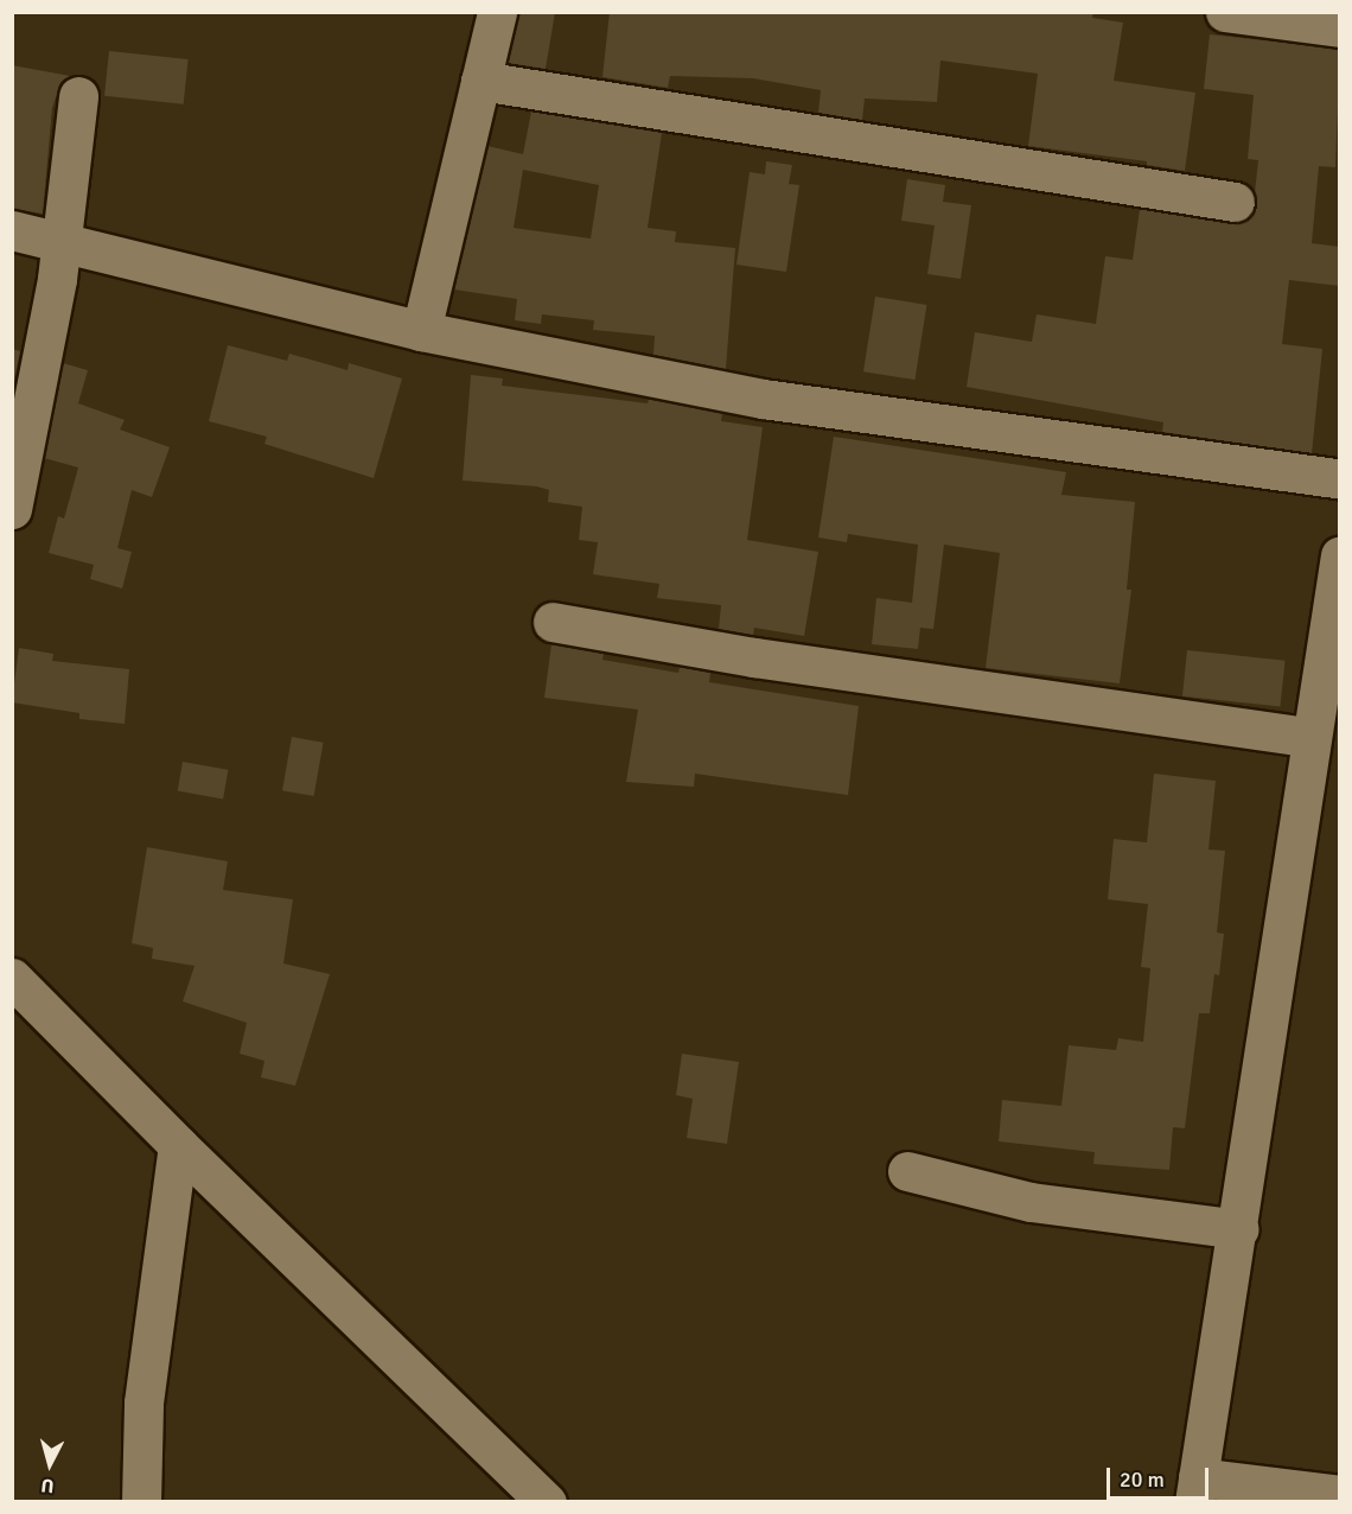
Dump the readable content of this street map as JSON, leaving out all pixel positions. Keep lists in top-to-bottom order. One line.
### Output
{"scale_bar":"20 m","north":"bottom"}
